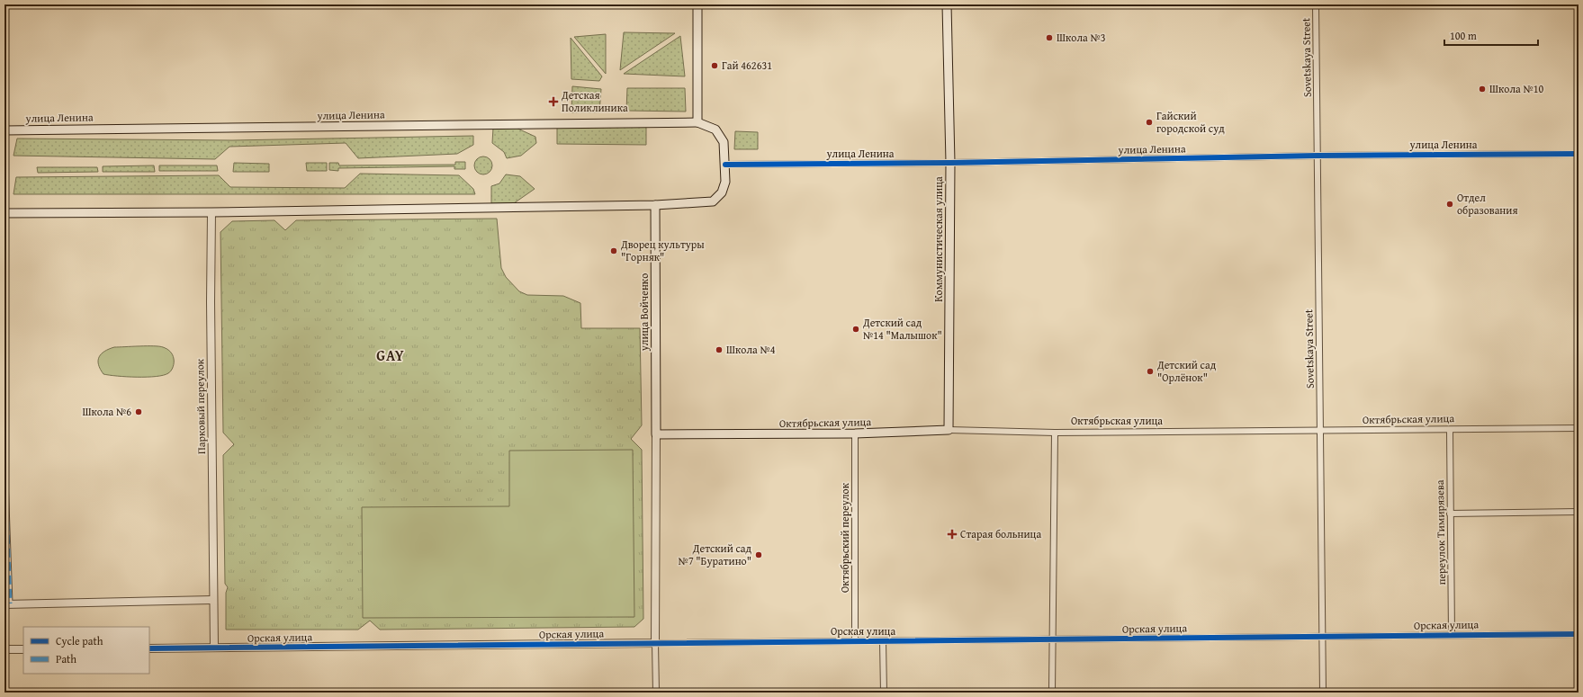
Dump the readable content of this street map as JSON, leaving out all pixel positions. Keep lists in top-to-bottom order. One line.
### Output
{"streets":{"main road":["улица Ленина","Коммунистическая улица","улица Войченко","Октябрьская улица"],"street":["Sovetskaya Street","Парковый переулок","переулок Тимирязева","Октябрьский переулок","Орская улица"]},"crossings":[["Sovetskaya Street","улица Ленина"],["Sovetskaya Street","Октябрьская улица"],["Sovetskaya Street","Орская улица"],["улица Ленина","Коммунистическая улица"],["Коммунистическая улица","Октябрьская улица"],["улица Войченко","Октябрьская улица"],["улица Войченко","Орская улица"],["Октябрьская улица","переулок Тимирязева"],["Октябрьская улица","Октябрьский переулок"],["переулок Тимирязева","Орская улица"],["Октябрьский переулок","Орская улица"]],"districts":["GAY"],"places":{"other":["Школа №3","Гай 462631","Школа №10","Гайский городской суд","Отдел образования","Дворец культуры \"Горняк\"","Детский сад №14 \"Малышок\"","Школа №4","Детский сад \"Орлёнок\"","Школа №6","Детский сад №7 \"Буратино\""],"health":["Детская Поликлиника","Старая больница"]},"legend":["Cycle path","Path"],"scale_bar":"100 m"}
